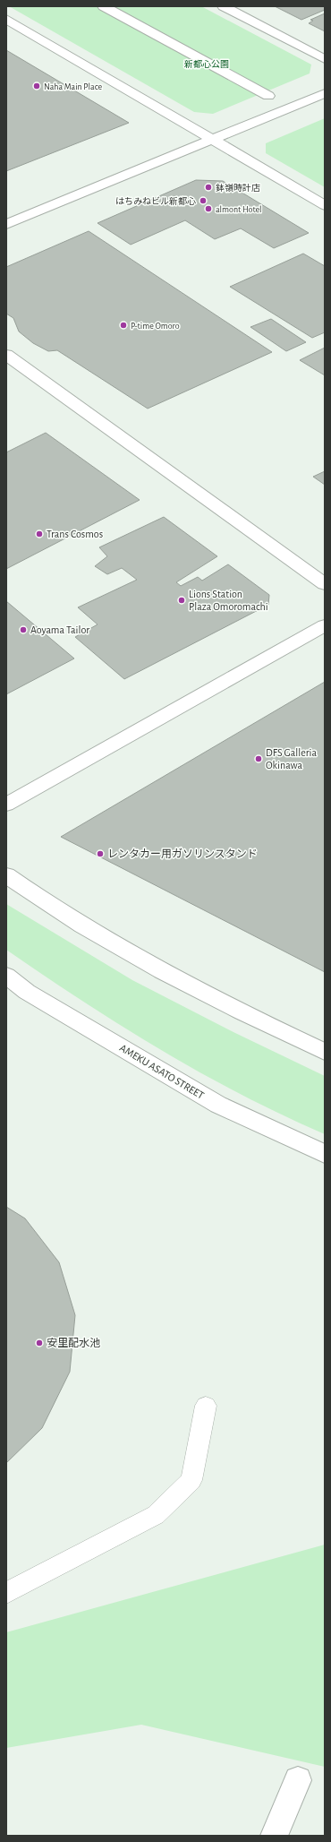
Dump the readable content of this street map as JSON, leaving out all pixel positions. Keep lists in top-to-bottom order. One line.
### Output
{"streets":{"street":["AMEKU ASATO STREET"]},"parks":["新都心公園"],"places":["Naha Main Place","鉢嶺時計店","はちみねビル新都心","almont Hotel","P-time Omoro","Trans Cosmos","Lions Station Plaza Omoromachi","Aoyama Tailor","DFS Galleria Okinawa","レンタカー用ガソリンスタンド","安里配水池"]}
